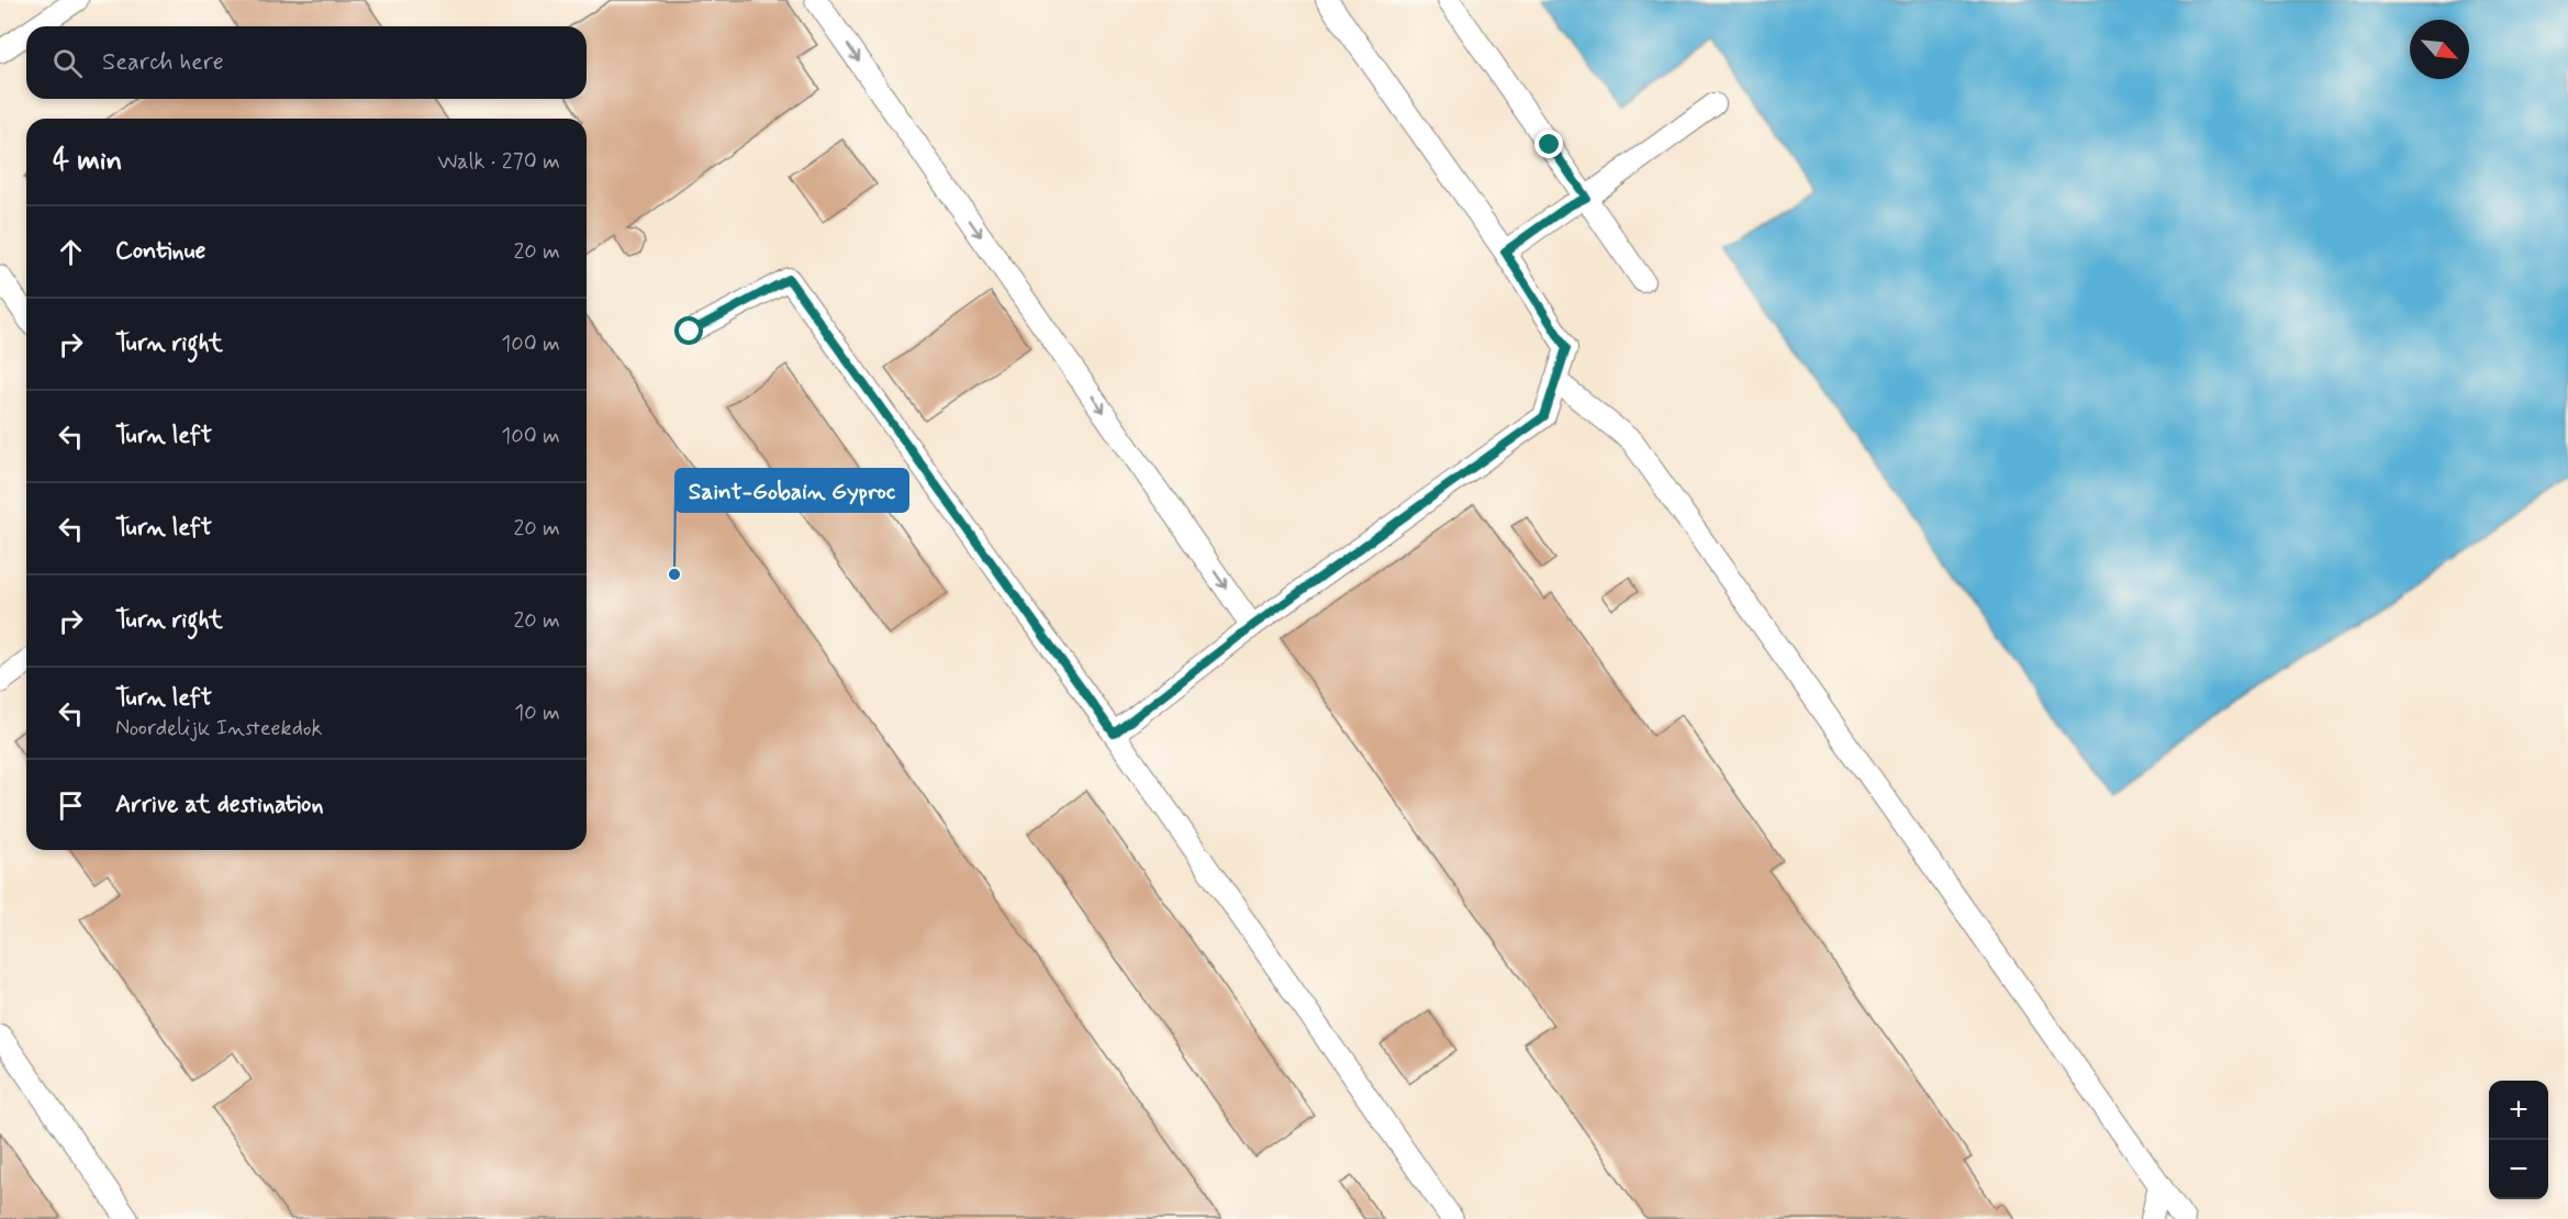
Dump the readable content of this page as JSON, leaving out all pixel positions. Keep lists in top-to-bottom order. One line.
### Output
{"places":["Saint-Gobain Gyproc"],"north":"bottom right","page":{"search":"Search here","heading":["4 min","Walk · 270 m"],"list":[["Continue","20 m"],["Turn right","100 m"],["Turn left","100 m"],["Turn left","20 m"],["Turn right","20 m"],["Turn left","Noordelijk Insteekdok","10 m"],"Arrive at destination"],"map_buttons":["+","−"]}}
